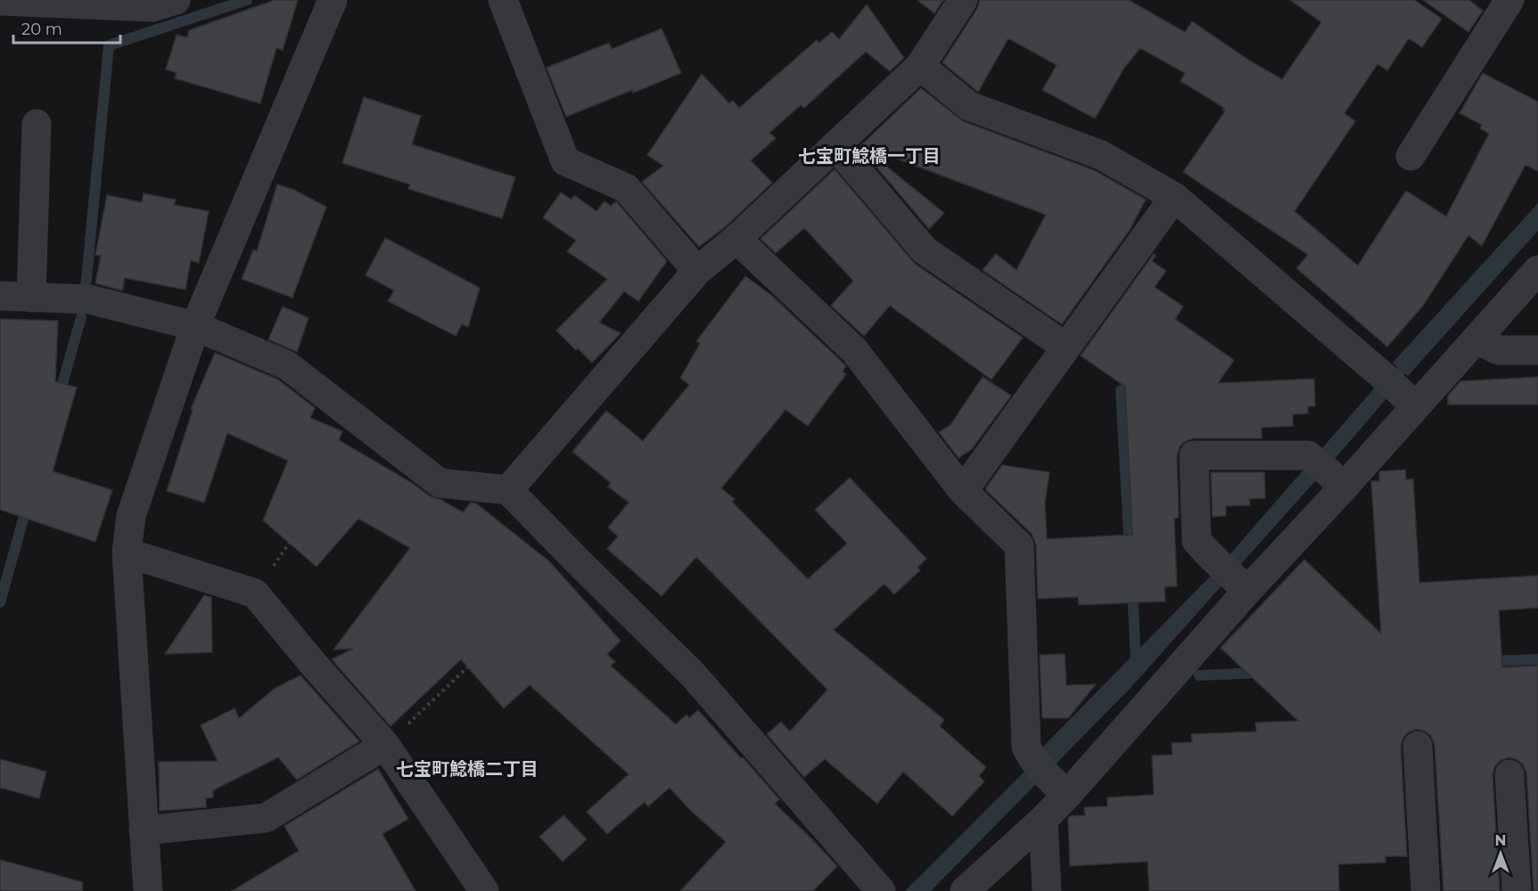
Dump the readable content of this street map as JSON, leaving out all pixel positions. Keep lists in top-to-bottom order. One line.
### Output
{"districts":["七宝町鯰橋一丁目","七宝町鯰橋二丁目"],"scale_bar":"20 m","north":"top"}
